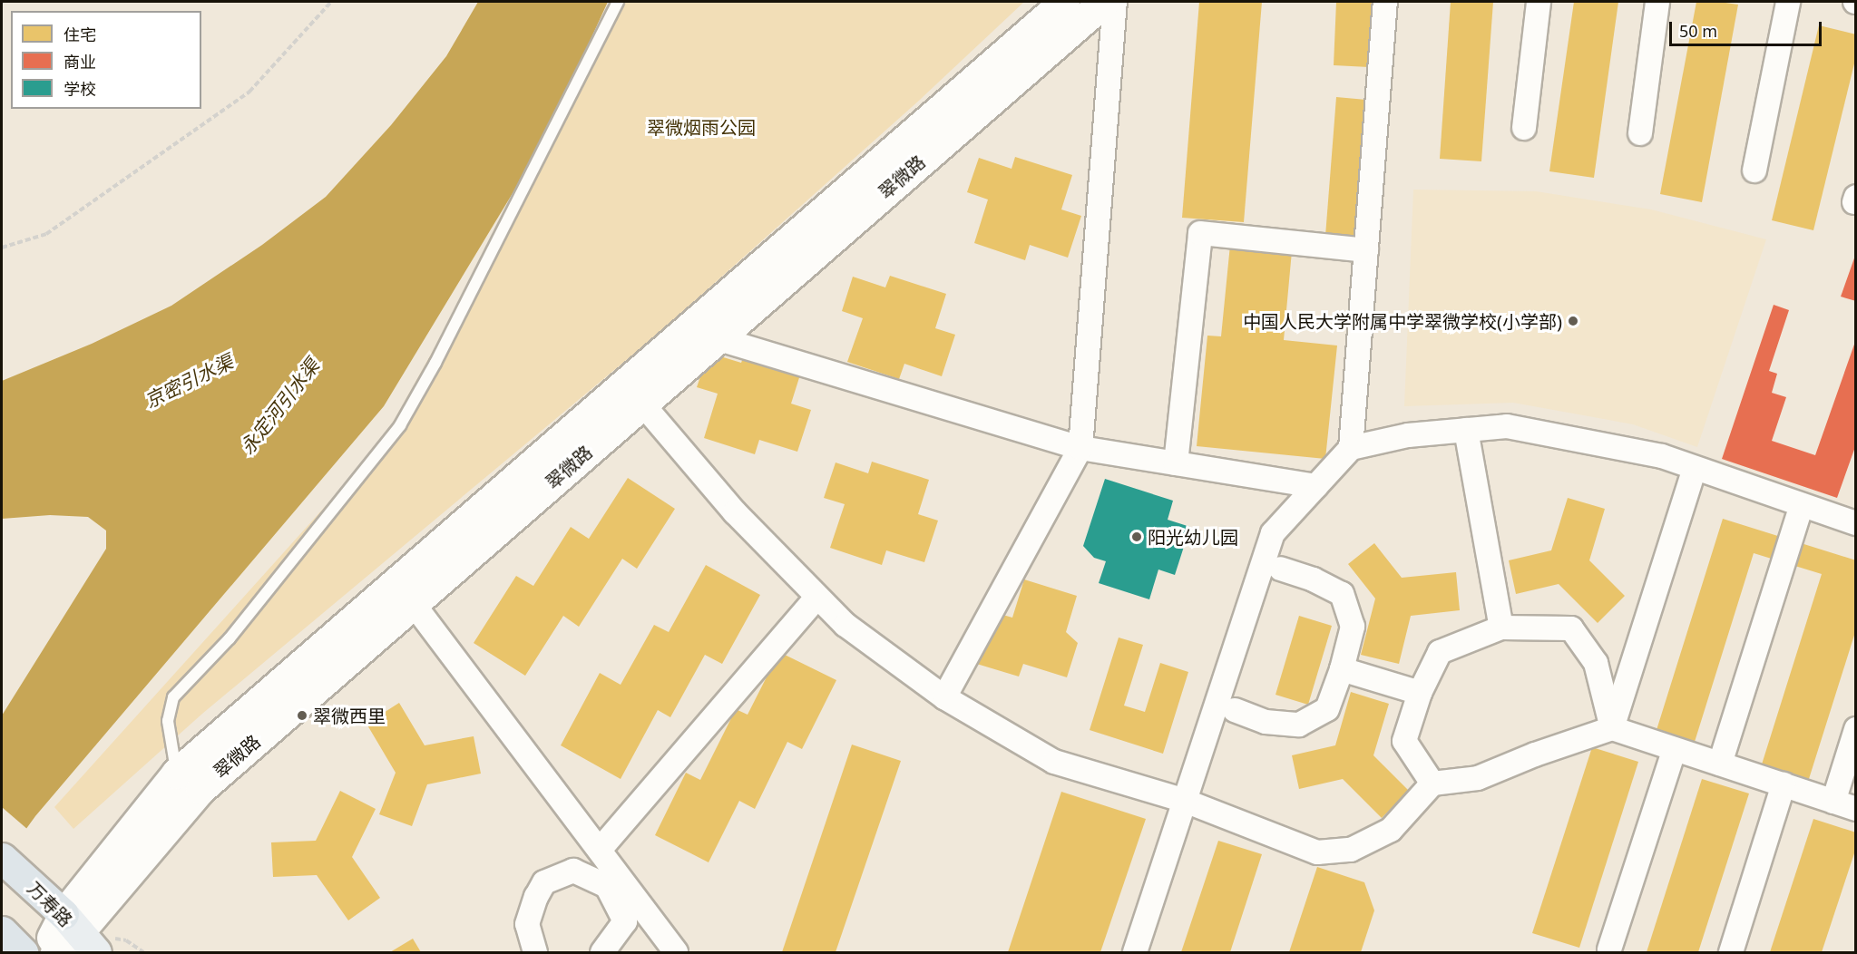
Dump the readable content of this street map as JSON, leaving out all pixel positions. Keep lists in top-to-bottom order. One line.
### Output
{"streets":{"highway":["万寿路"],"main road":["翠微路"]},"crossings":[["翠微路","万寿路"]],"water":["京密引水渠","永定河引水渠"],"parks":["翠微烟雨公园"],"places":["中国人民大学附属中学翠微学校(小学部)","阳光幼儿园","翠微西里"],"legend":["住宅","商业","学校"],"scale_bar":"50 m"}
